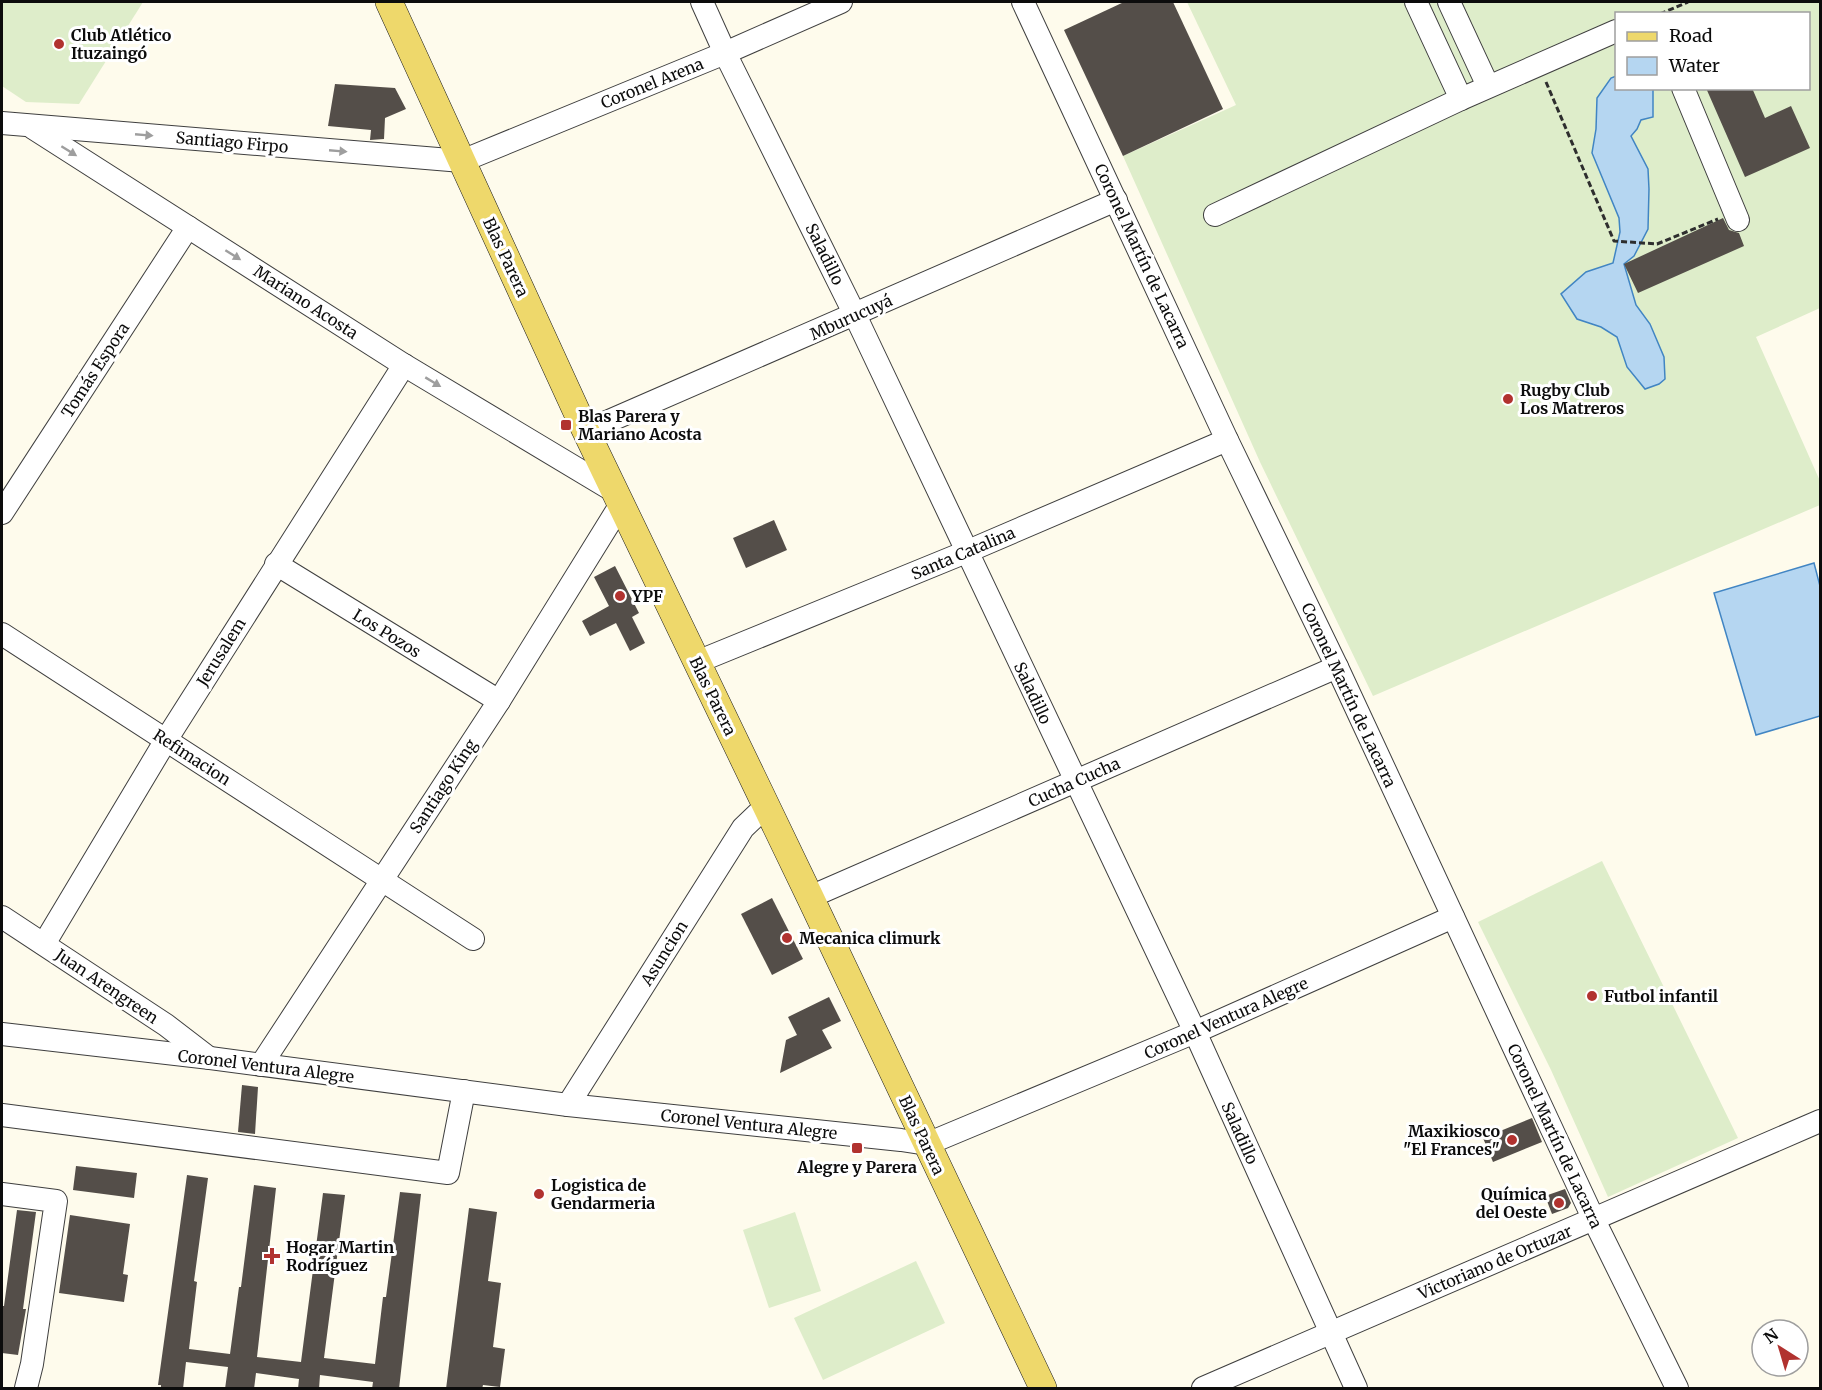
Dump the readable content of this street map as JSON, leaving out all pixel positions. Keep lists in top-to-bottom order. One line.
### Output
{"streets":{"main road":["Blas Parera"],"street":["Coronel Arena","Santiago Firpo","Saladillo","Coronel Martín de Lacarra","Mariano Acosta","Mburucuyá","Tomás Espora","Santa Catalina","Los Pozos","Jerusalem","Refimacion","Cucha Cucha","Santiago King","Asuncion","Juan Arengreen","Coronel Ventura Alegre","Victoriano de Ortuzar"]},"crossings":[["Coronel Arena","Santiago Firpo"],["Coronel Arena","Saladillo"],["Coronel Arena","Blas Parera"],["Santiago Firpo","Blas Parera"],["Santiago Firpo","Mariano Acosta"],["Saladillo","Mburucuyá"],["Saladillo","Santa Catalina"],["Saladillo","Cucha Cucha"],["Saladillo","Coronel Ventura Alegre"],["Saladillo","Victoriano de Ortuzar"],["Coronel Martín de Lacarra","Mburucuyá"],["Coronel Martín de Lacarra","Santa Catalina"],["Coronel Martín de Lacarra","Cucha Cucha"],["Coronel Martín de Lacarra","Coronel Ventura Alegre"],["Coronel Martín de Lacarra","Victoriano de Ortuzar"],["Blas Parera","Mariano Acosta"],["Blas Parera","Mburucuyá"],["Blas Parera","Santa Catalina"],["Blas Parera","Cucha Cucha"],["Blas Parera","Santiago King"],["Blas Parera","Asuncion"],["Blas Parera","Coronel Ventura Alegre"],["Mariano Acosta","Tomás Espora"],["Mariano Acosta","Jerusalem"],["Mariano Acosta","Santiago King"],["Los Pozos","Jerusalem"],["Los Pozos","Santiago King"],["Jerusalem","Refimacion"],["Jerusalem","Juan Arengreen"],["Refimacion","Santiago King"],["Santiago King","Coronel Ventura Alegre"],["Asuncion","Coronel Ventura Alegre"],["Juan Arengreen","Coronel Ventura Alegre"]],"one_way":["Santiago Firpo","Mariano Acosta"],"places":{"other":["Club Atlético Ituzaingó","Rugby Club Los Matreros","YPF","Mecanica climurk","Futbol infantil","Maxikiosco \"El Frances\"","Logistica de Gendarmeria","Química del Oeste"],"transit":["Blas Parera y Mariano Acosta","Alegre y Parera"],"health":["Hogar Martin Rodríguez"]},"legend":["Road","Water"],"north":"top left"}
